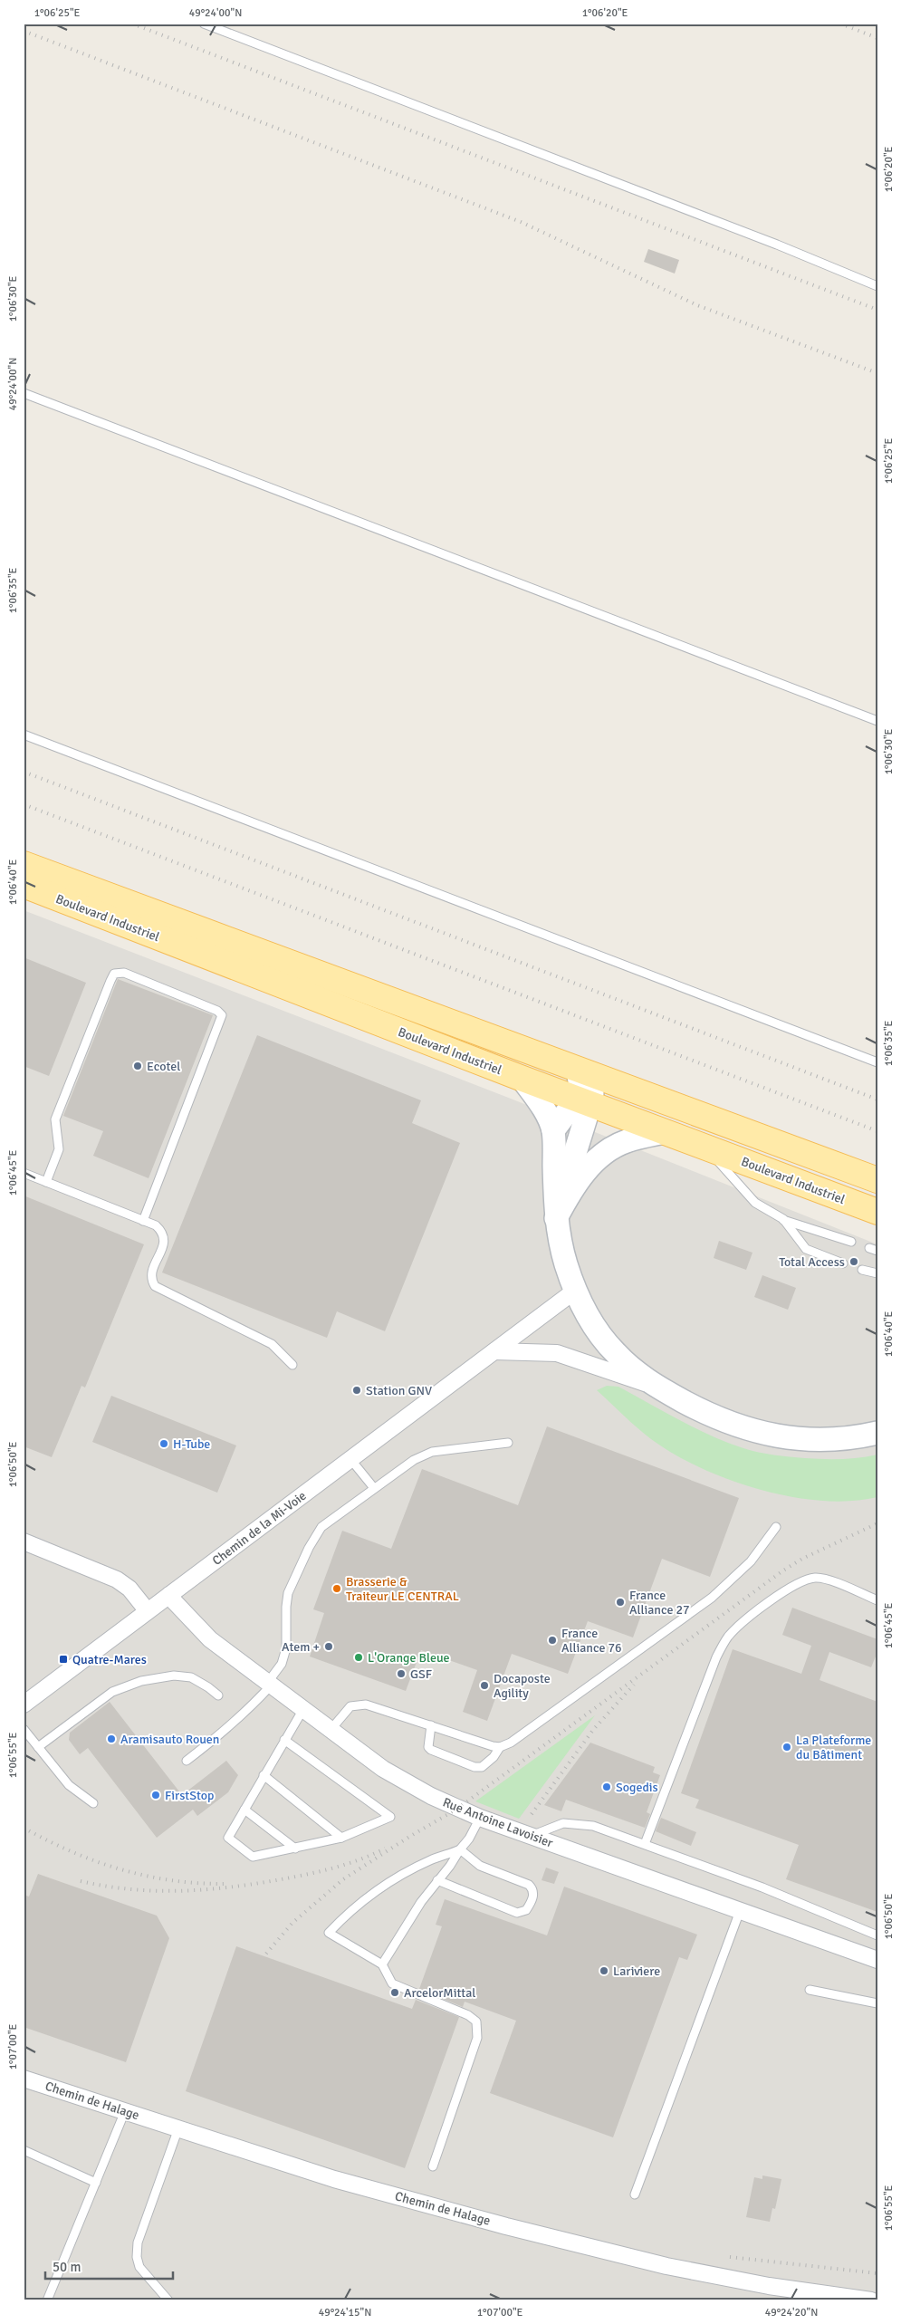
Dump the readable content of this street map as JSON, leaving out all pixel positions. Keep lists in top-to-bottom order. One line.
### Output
{"streets":{"main road":["Boulevard Industriel"],"street":["Chemin de la Mi-Voie","Rue Antoine Lavoisier","Chemin de Halage"]},"crossings":[["Chemin de la Mi-Voie","Rue Antoine Lavoisier"]],"places":{"other":["Ecotel","Total Access","Station GNV","H-Tube","Brasserie & Traiteur LE CENTRAL","France Alliance 27","France Alliance 76","Atem +","L'Orange Bleue","GSF","Docaposte Agility","Aramisauto Rouen","La Plateforme du Bâtiment","Sogedis","FirstStop","Lariviere","ArcelorMittal"],"transit":["Quatre-Mares"]},"scale_bar":"50 m","coordinates":["1°06'25\"E","49°24'00\"N","1°06'20\"E","1°06'30\"E","1°06'35\"E","1°06'40\"E","1°06'45\"E","1°06'50\"E","1°06'55\"E","1°07'00\"E","49°24'15\"N","49°24'20\"N"]}
